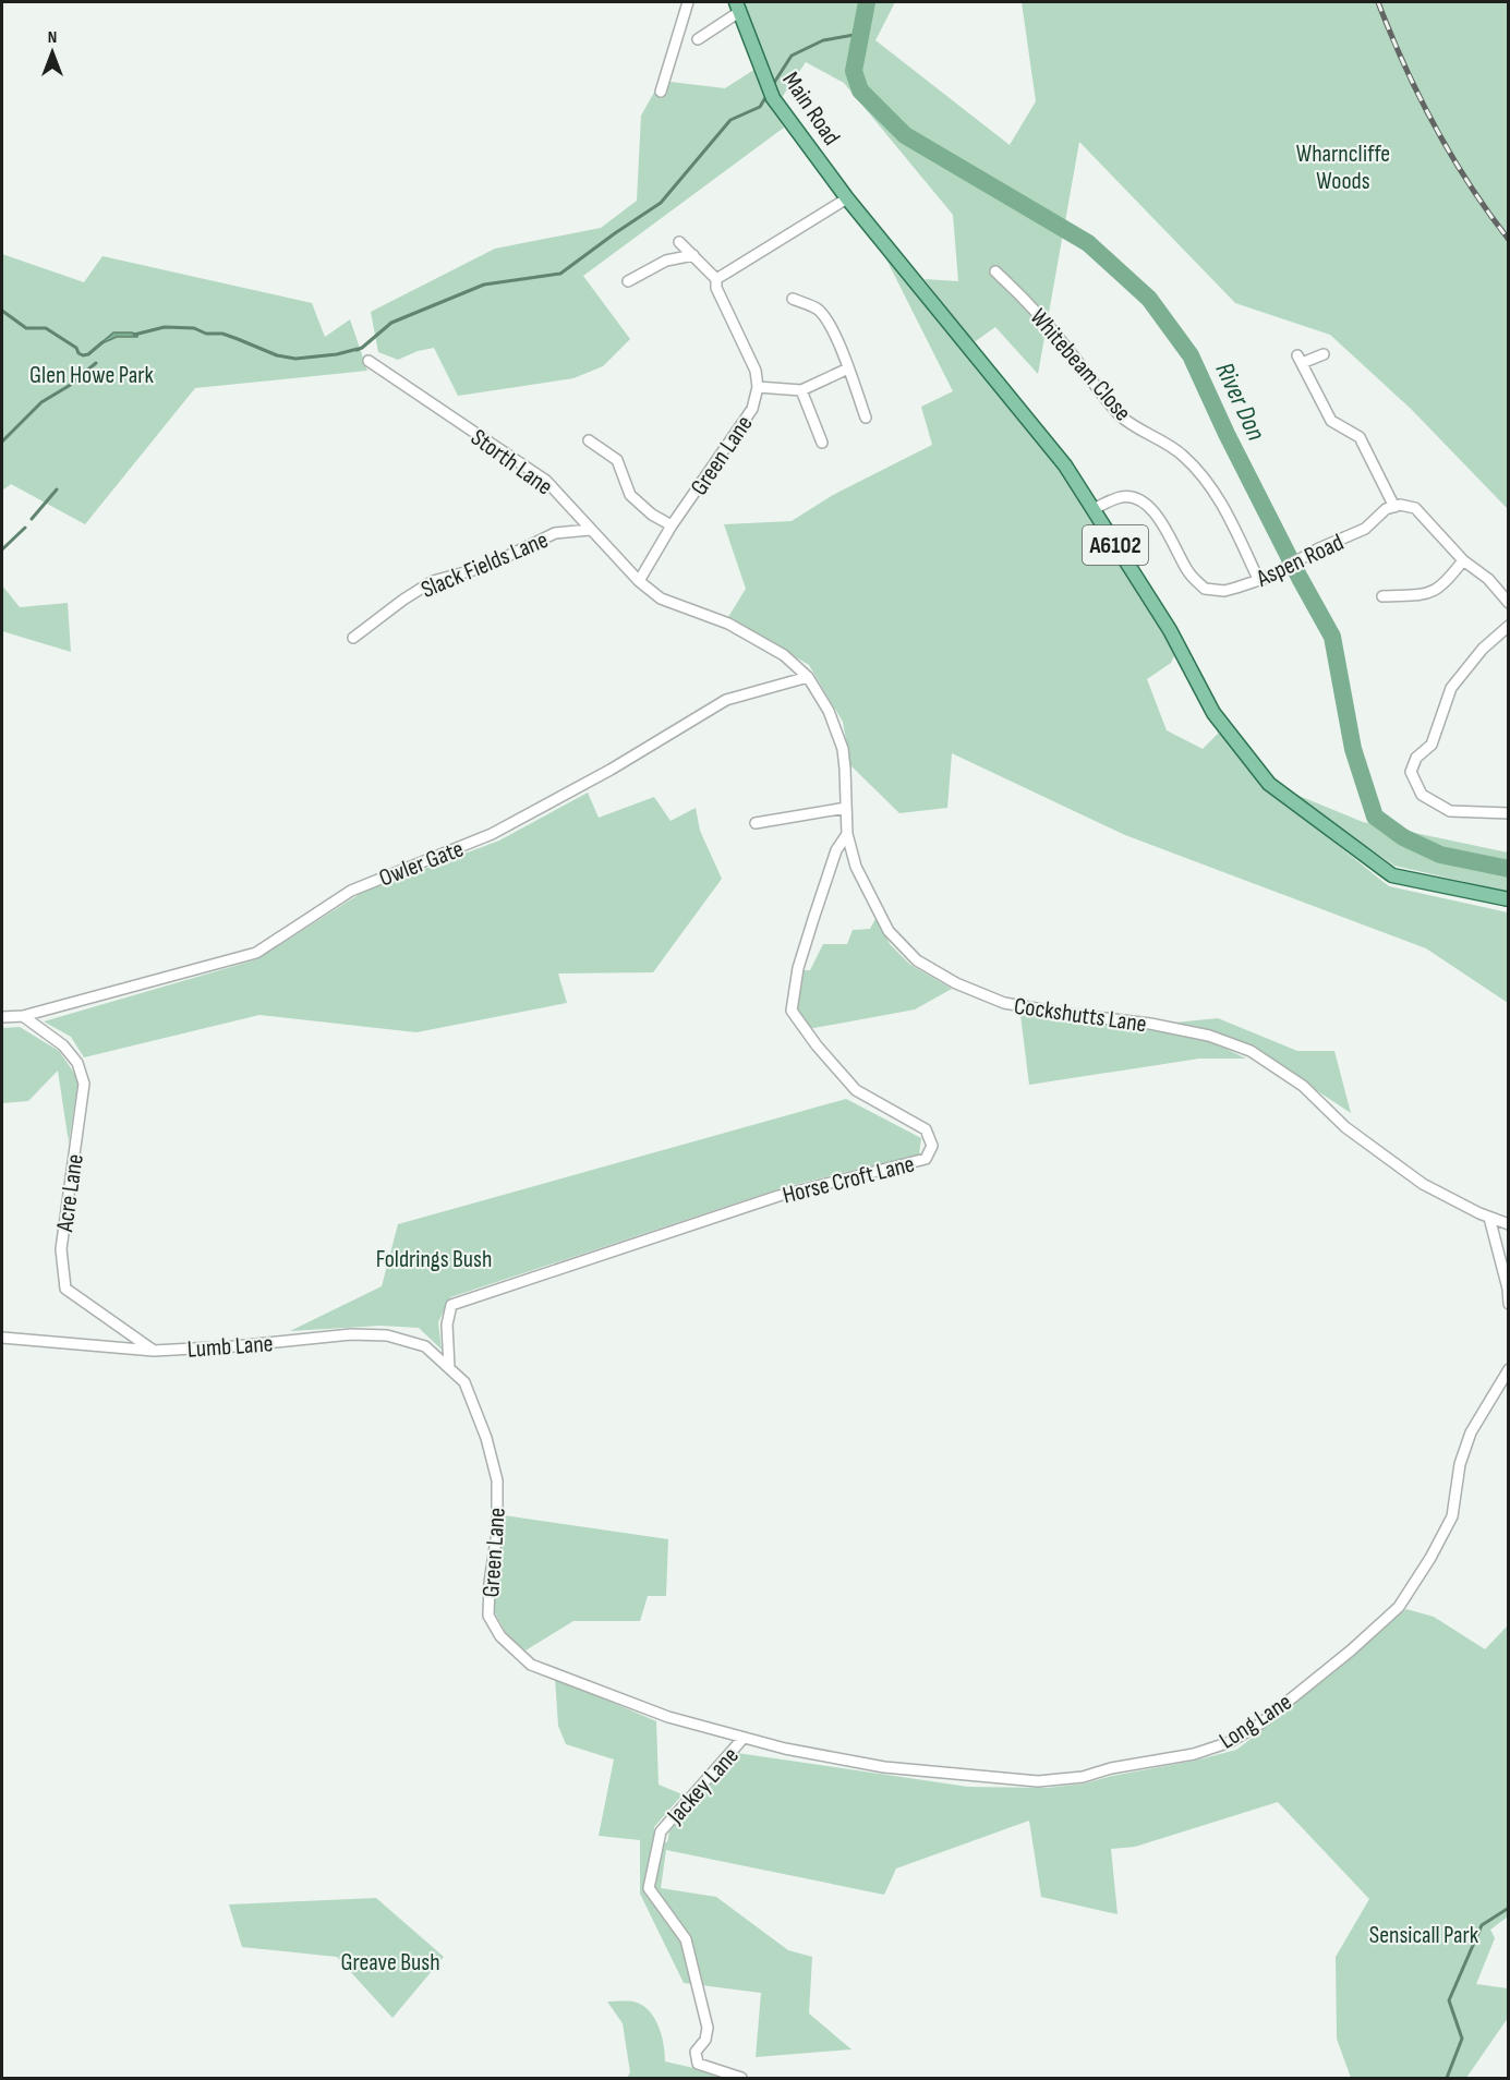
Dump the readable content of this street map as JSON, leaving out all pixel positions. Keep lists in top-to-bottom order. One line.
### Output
{"streets":{"main road":["Main Road","A6102"],"street":["Whitebeam Close","Green Lane","Storth Lane","Aspen Road","Slack Fields Lane","Owler Gate","Cockshutts Lane","Horse Croft Lane","Acre Lane","Lumb Lane","Long Lane","Jackey Lane"]},"crossings":[["Main Road","A6102"],["Whitebeam Close","Aspen Road"],["Green Lane","Storth Lane"],["Green Lane","Horse Croft Lane"],["Green Lane","Lumb Lane"],["Green Lane","Long Lane"],["Green Lane","Jackey Lane"],["Storth Lane","Slack Fields Lane"],["A6102","Aspen Road"],["Owler Gate","Cockshutts Lane"],["Owler Gate","Acre Lane"],["Cockshutts Lane","Horse Croft Lane"],["Horse Croft Lane","Lumb Lane"],["Acre Lane","Lumb Lane"],["Long Lane","Jackey Lane"]],"water":["River Don"],"parks":["Wharncliffe Woods","Glen Howe Park","Foldrings Bush","Sensicall Park","Greave Bush"],"north":"top"}
